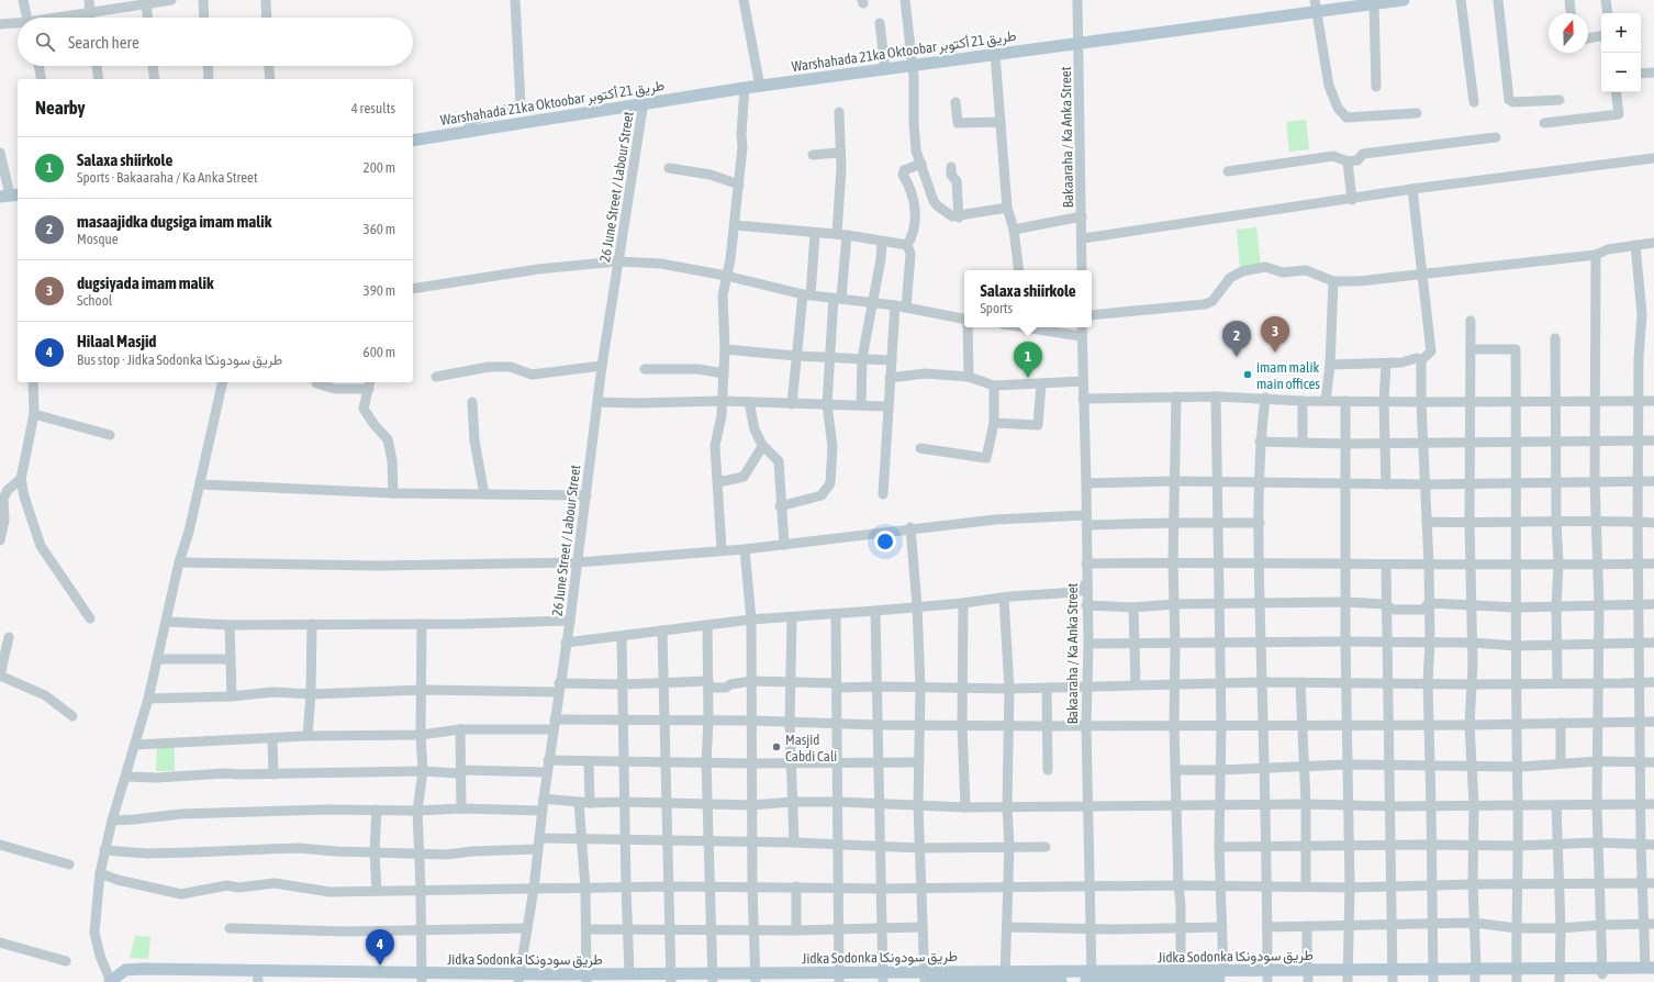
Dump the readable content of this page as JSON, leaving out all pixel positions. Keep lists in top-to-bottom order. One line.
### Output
{"streets":{"main road":["Warshahada 21ka Oktoobar طريق 21 أكتوبر","Jidka Sodonka طريق سودونكا"],"street":["Bakaaraha / Ka Anka Street","26 June Street / Labour Street"]},"crossings":[["Warshahada 21ka Oktoobar طريق 21 أكتوبر","Bakaaraha / Ka Anka Street"],["Warshahada 21ka Oktoobar طريق 21 أكتوبر","26 June Street / Labour Street"],["Bakaaraha / Ka Anka Street","Jidka Sodonka طريق سودونكا"],["26 June Street / Labour Street","Jidka Sodonka طريق سودونكا"]],"places":["imam malik main offices","Masjid Cabdi Cali"],"north":"top","page":{"map_buttons":["+","−"],"search":"Search here","heading":["Nearby","4 results"],"list":[{"mark":"1","name":"Salaxa shiirkole","note":"Sports · Bakaaraha / Ka Anka Street","value":"200 m"},{"mark":"2","name":"masaajidka dugsiga imam malik","note":"Mosque","value":"360 m"},{"mark":"3","name":"dugsiyada imam malik","note":"School","value":"390 m"},{"mark":"4","name":"Hilaal Masjid","note":"Bus stop · Jidka Sodonka طريق سودونكا","value":"600 m"}],"popup":["Salaxa shiirkole","Sports"],"pins":["3","2","1","4"]}}
